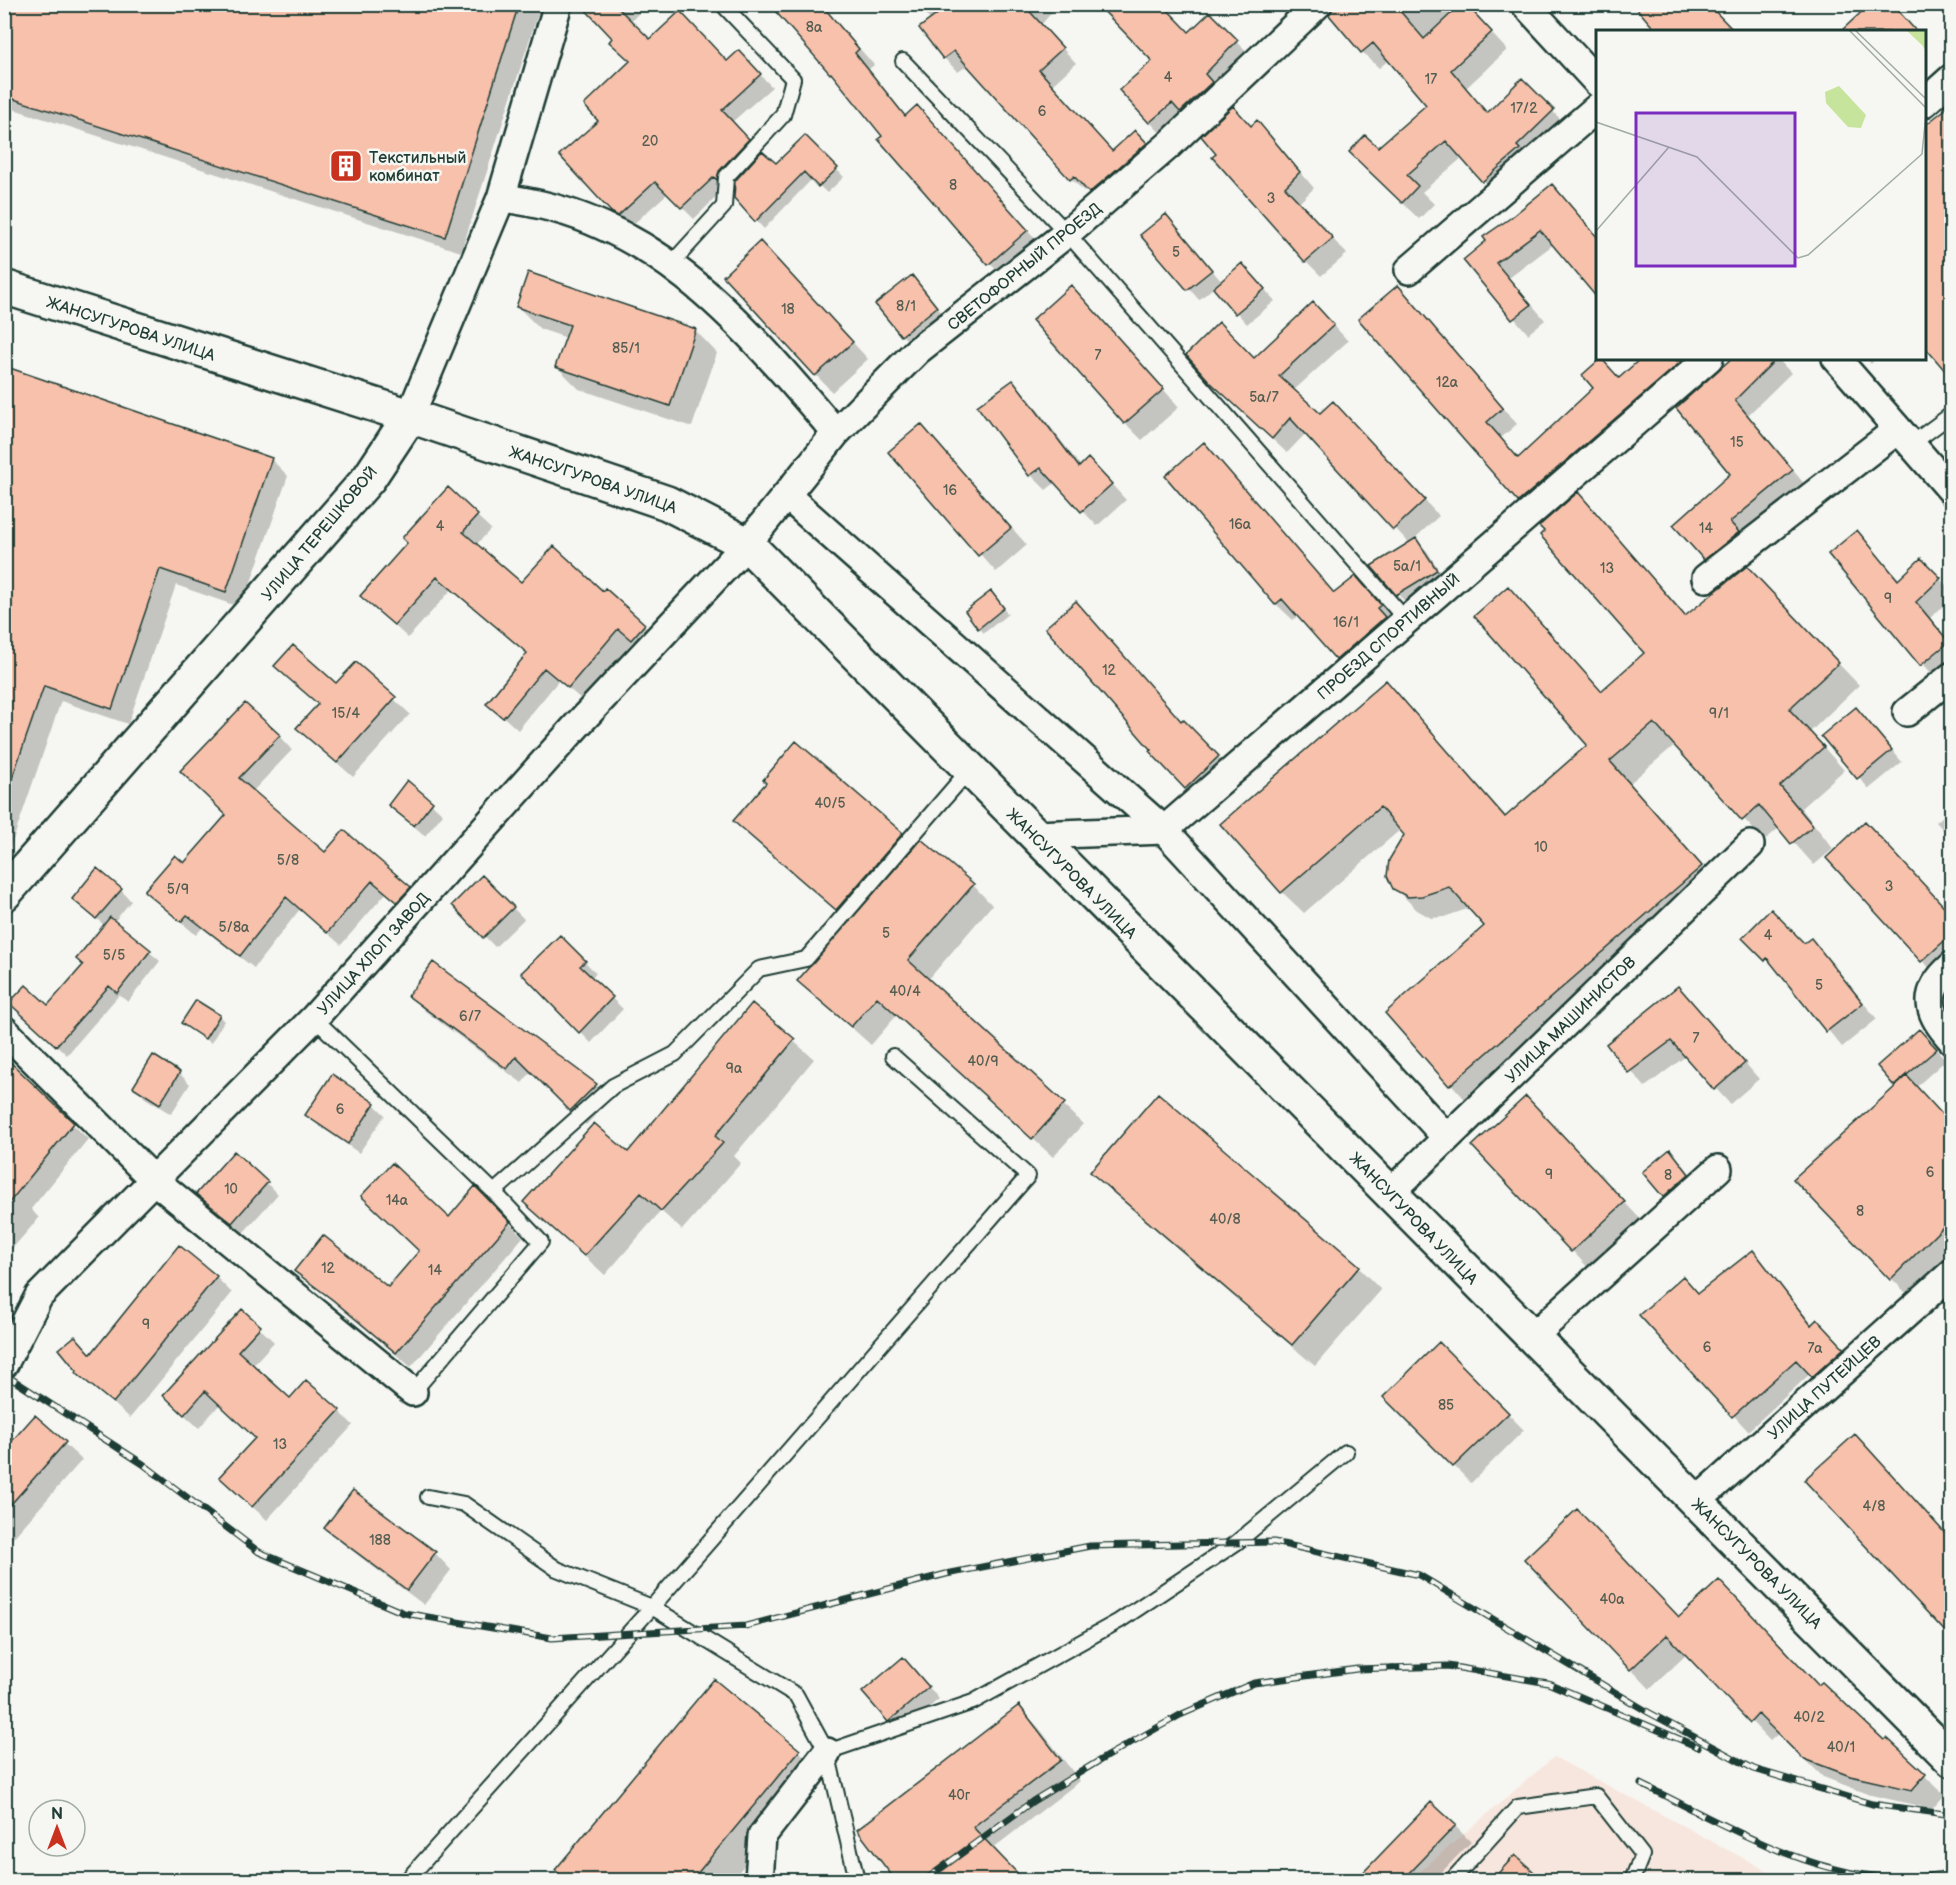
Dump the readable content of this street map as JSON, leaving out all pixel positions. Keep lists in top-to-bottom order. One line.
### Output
{"streets":{"street":["СВЕТОФОРНЫЙ ПРОЕЗД","ЖАНСУГУРОВА УЛИЦА","УЛИЦА ТЕРЕШКОВОЙ","ПРОЕЗД СПОРТИВНЫЙ","УЛИЦА ХЛОП ЗАВОД","УЛИЦА МАШИНИСТОВ","УЛИЦА ПУТЕЙЦЕВ"]},"crossings":[["СВЕТОФОРНЫЙ ПРОЕЗД","ЖАНСУГУРОВА УЛИЦА"],["СВЕТОФОРНЫЙ ПРОЕЗД","УЛИЦА ХЛОП ЗАВОД"],["ЖАНСУГУРОВА УЛИЦА","УЛИЦА ТЕРЕШКОВОЙ"],["ЖАНСУГУРОВА УЛИЦА","УЛИЦА ХЛОП ЗАВОД"],["ЖАНСУГУРОВА УЛИЦА","УЛИЦА МАШИНИСТОВ"],["ЖАНСУГУРОВА УЛИЦА","УЛИЦА ПУТЕЙЦЕВ"]],"places":{"building":["Текстильный комбинат"]},"house_numbers":["8а","4","17","17/2","6","20","8","3","5","8/1","18","85/1","7","12а","5а/7","15","16","16а","4","14","5а/1","13","9","16/1","12","15/4","9/1","40/5","10","5/8","3","5/9","5/8а","5","4","5/5","5","40/4","6/7","7","40/9","9а","6","6","9","8","10","14а","8","40/8","12","14","9","6","7а","85","13","4/8","188","40а","40/2","40/1","40г"],"north":"top"}
